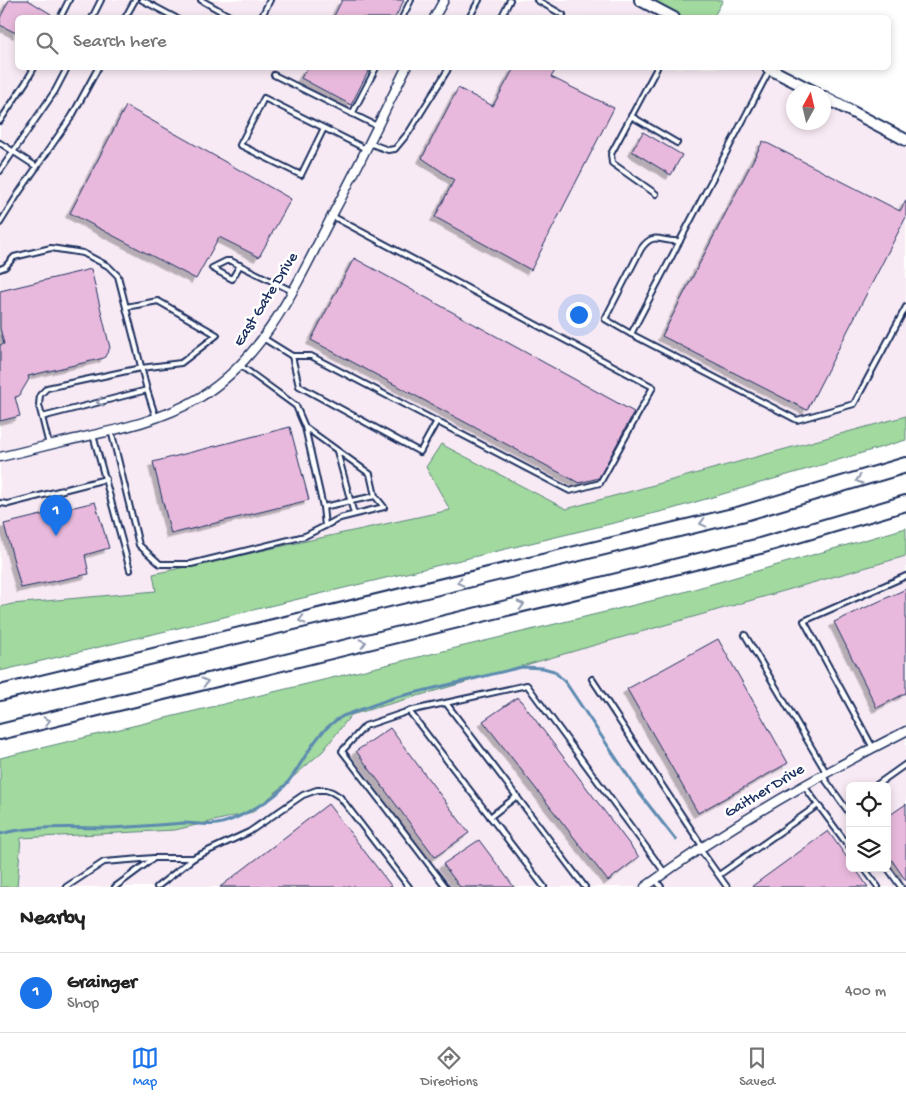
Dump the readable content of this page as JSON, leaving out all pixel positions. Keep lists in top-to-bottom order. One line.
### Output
{"streets":{"street":["East Gate Drive","Gaither Drive"]},"north":"top","page":{"search":"Search here","pins":"1","heading":"Nearby","list":[{"mark":"1","name":"Grainger","note":"Shop","value":"400 m"}],"nav":["Map","Directions","Saved"]}}
